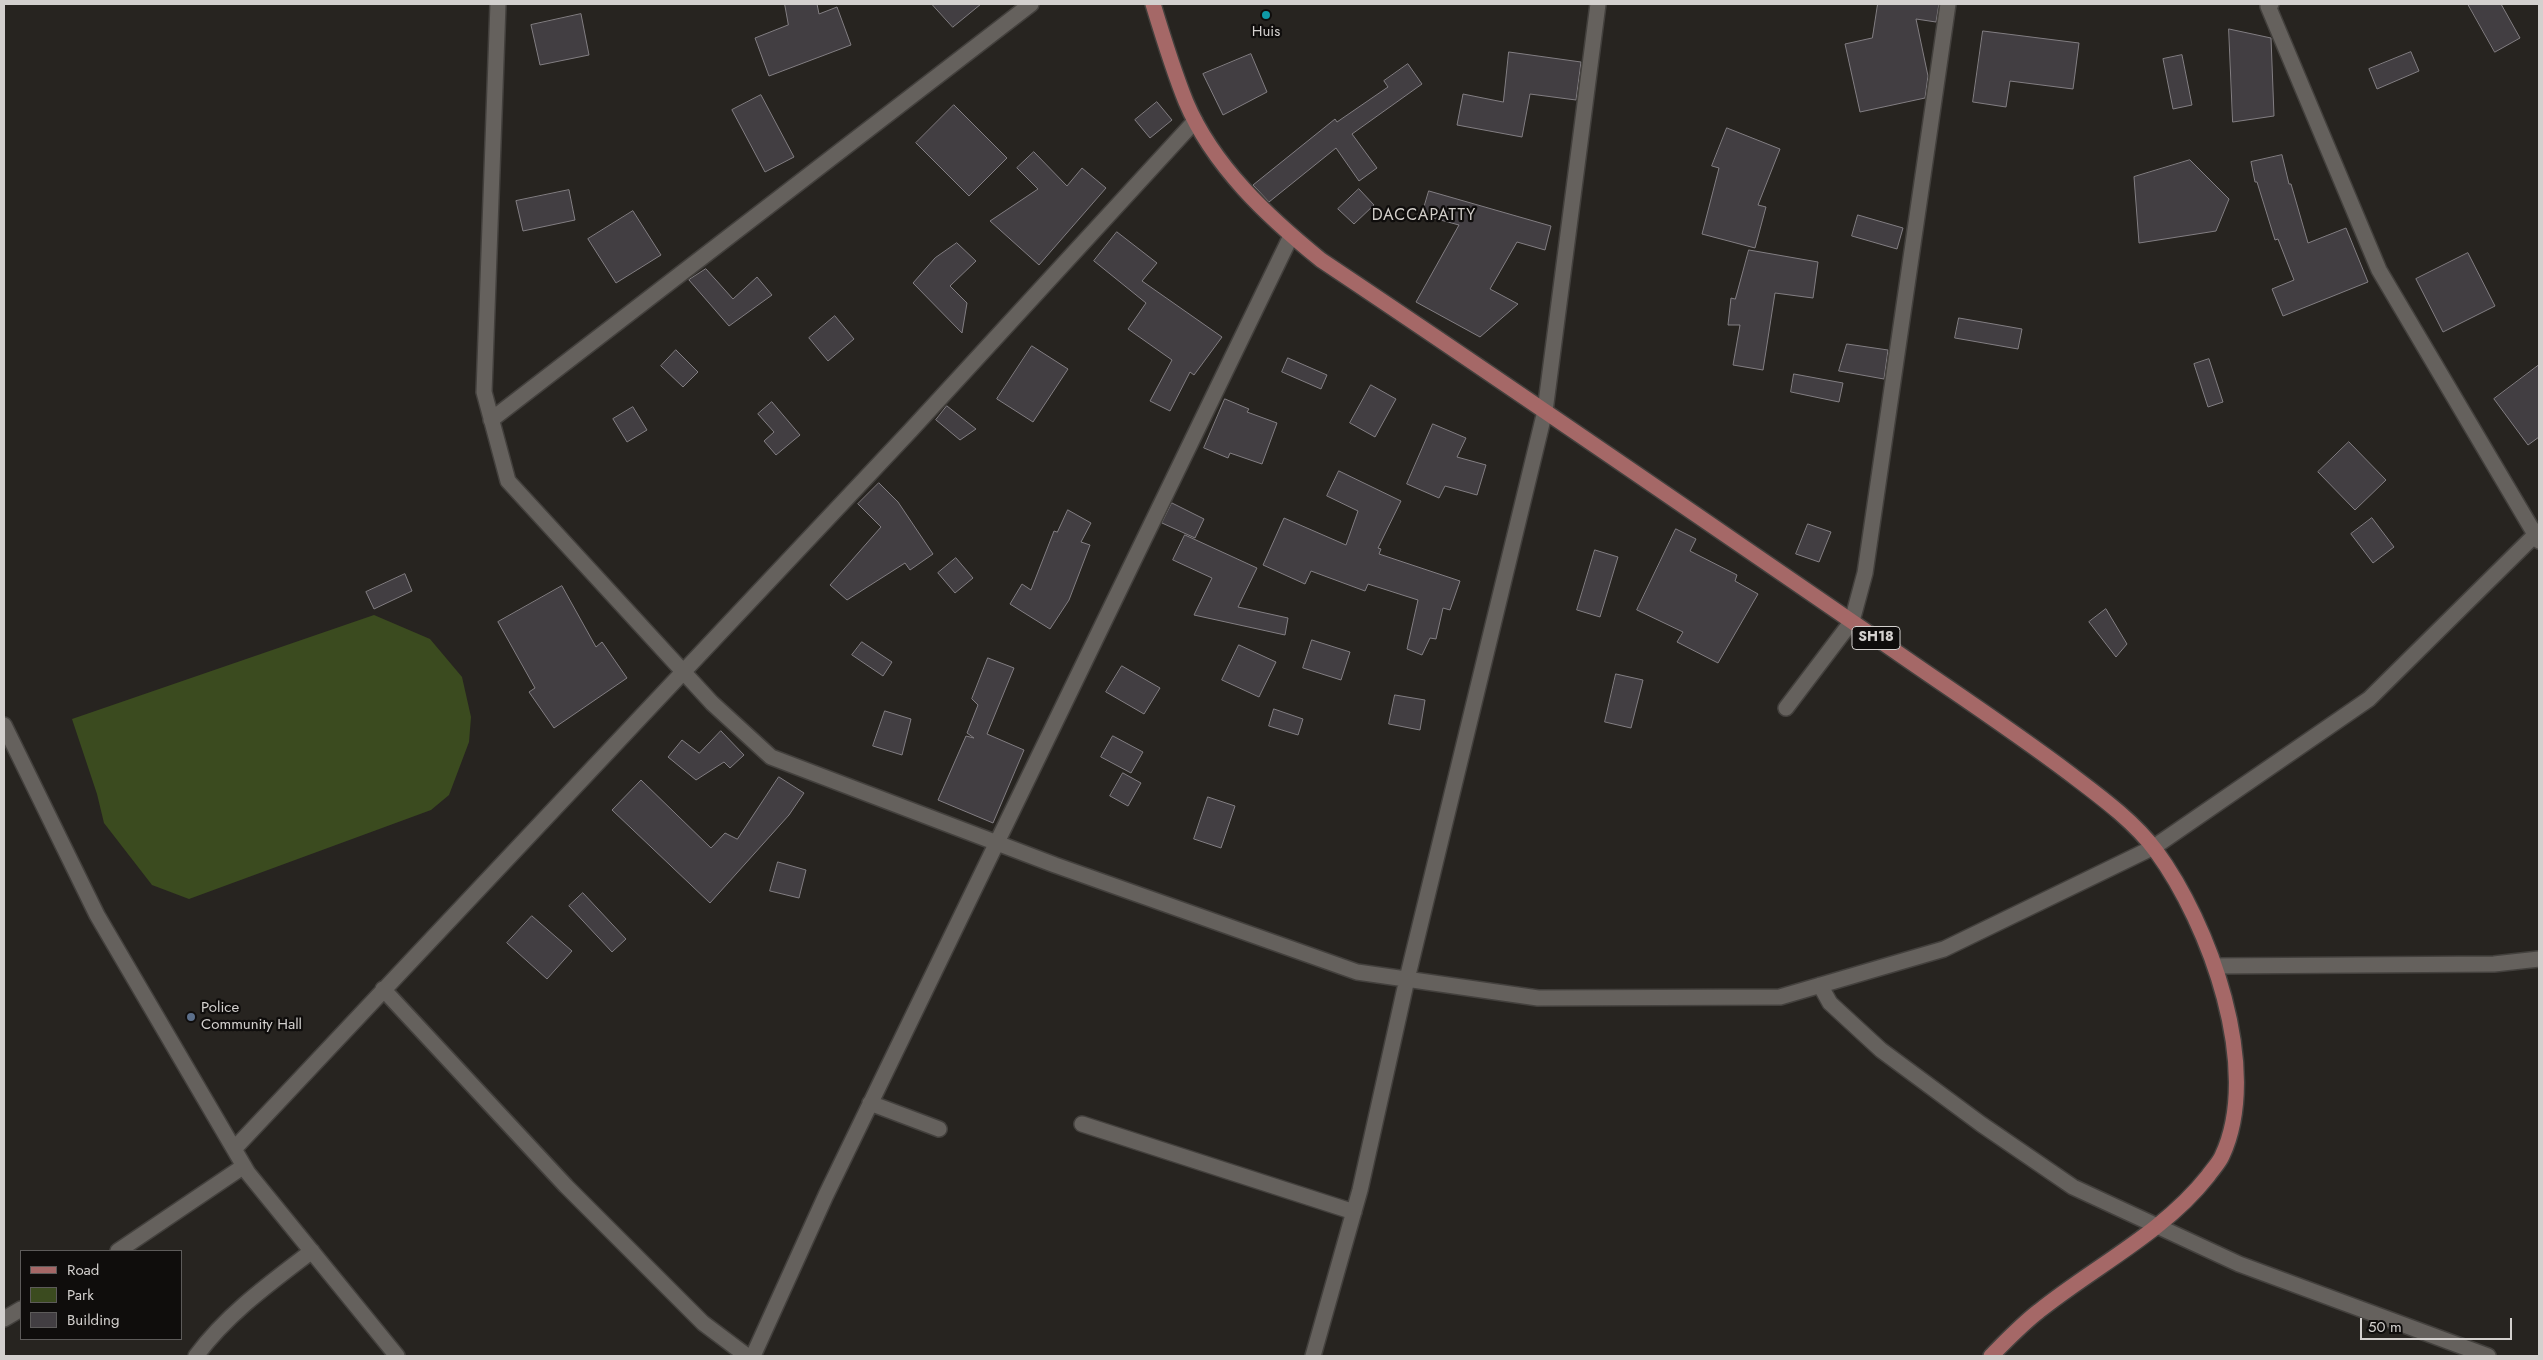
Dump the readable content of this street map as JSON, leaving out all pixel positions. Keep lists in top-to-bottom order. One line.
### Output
{"streets":{"main road":["SH18"]},"districts":["DACCAPATTY"],"places":["Huis","Police Community Hall"],"legend":["Road","Park","Building"],"scale_bar":"50 m"}
